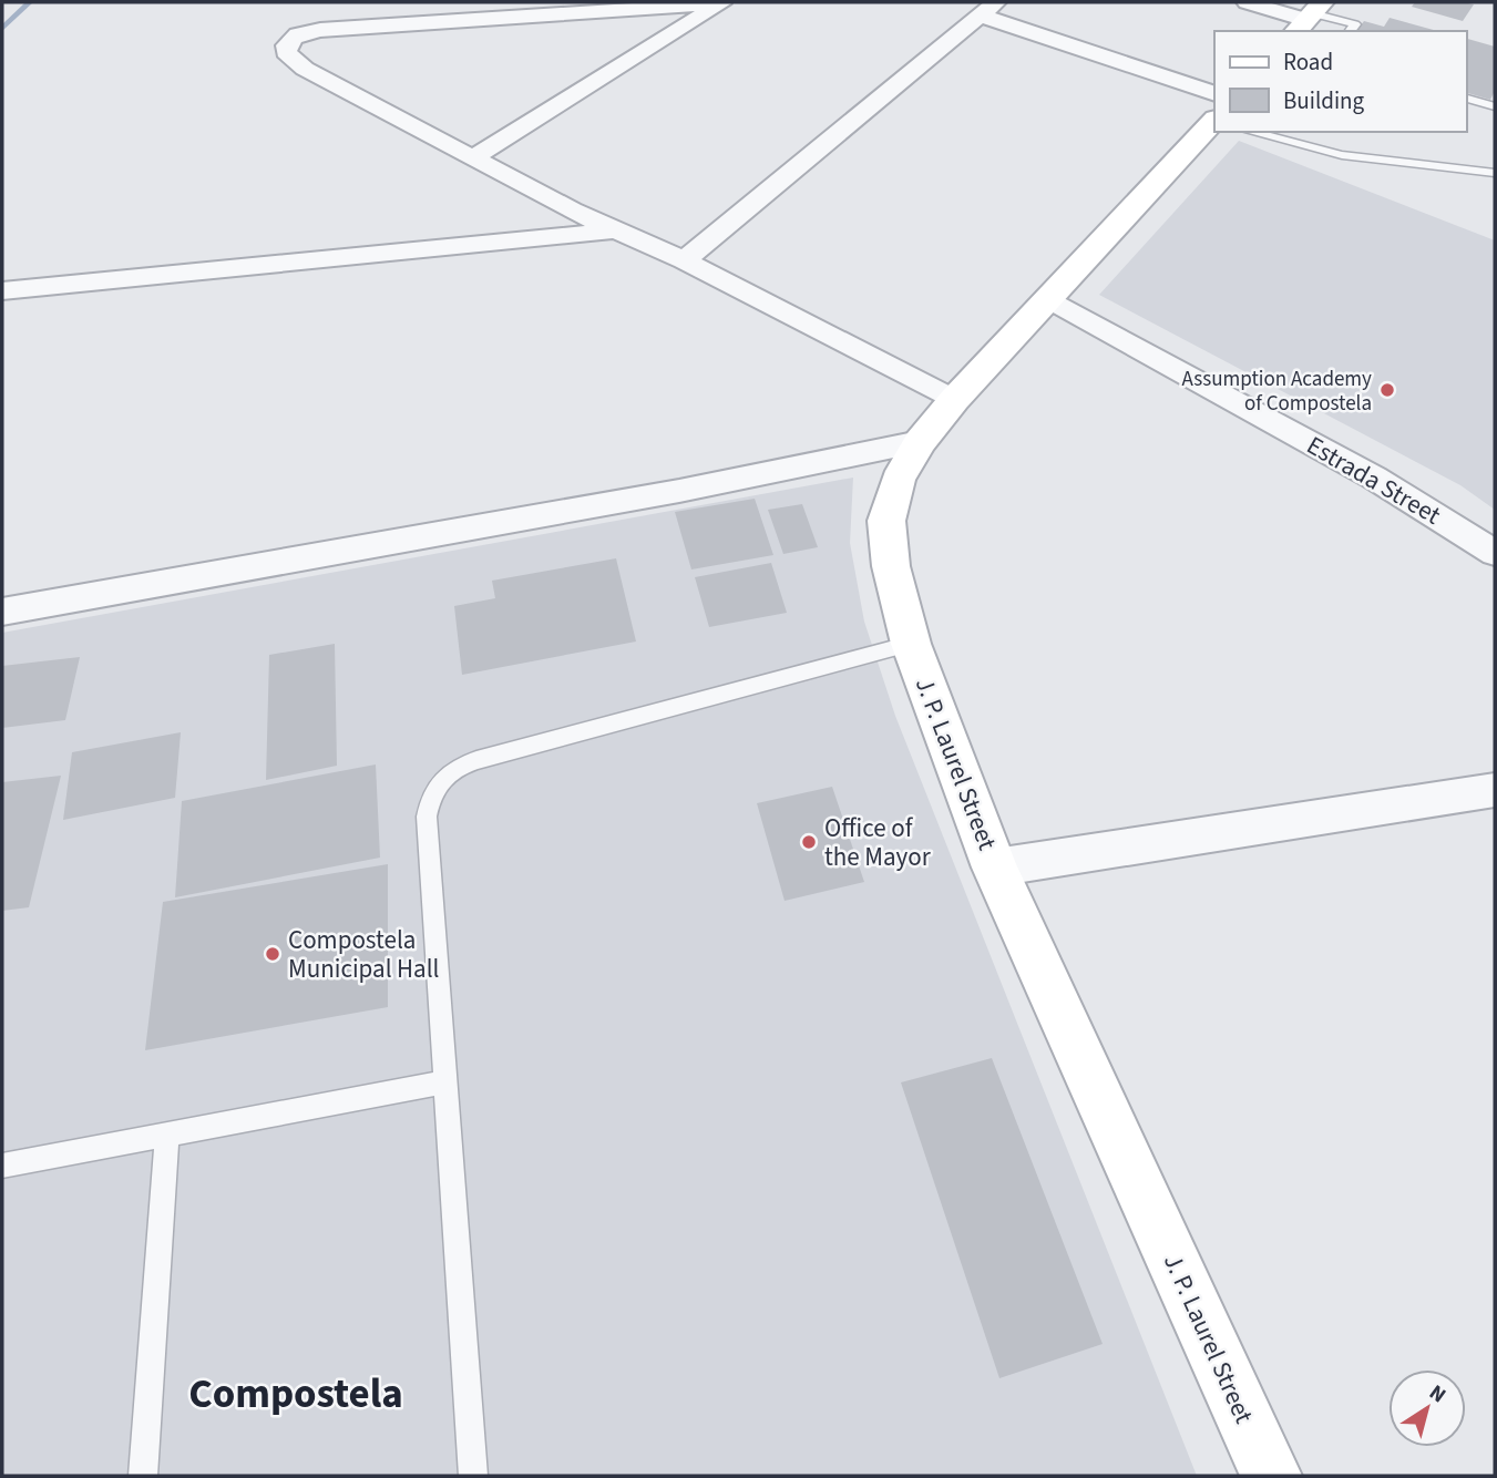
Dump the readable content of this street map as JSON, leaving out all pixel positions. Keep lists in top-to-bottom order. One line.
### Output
{"streets":{"street":["Estrada Street","J. P. Laurel Street"]},"crossings":[["Estrada Street","J. P. Laurel Street"]],"districts":["Compostela"],"places":["Assumption Academy of Compostela","Office of the Mayor","Compostela Municipal Hall"],"legend":["Road","Building"],"north":"top right"}
